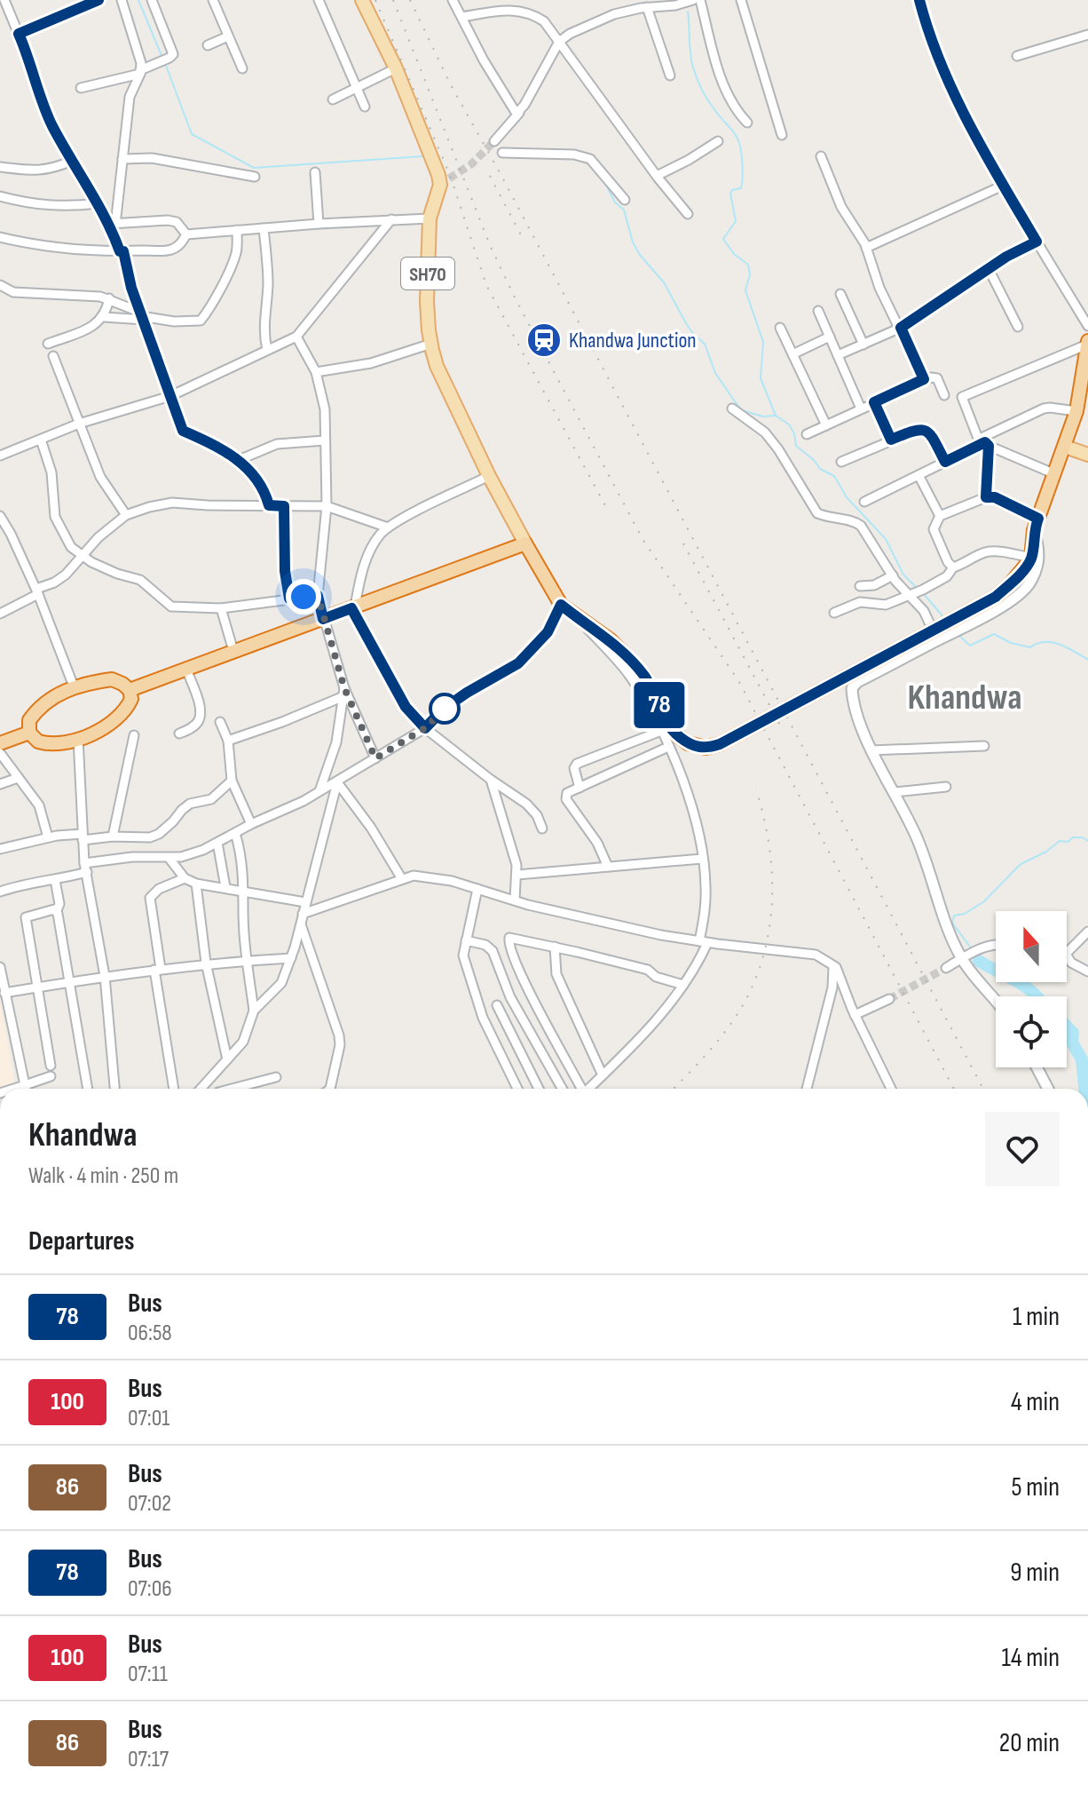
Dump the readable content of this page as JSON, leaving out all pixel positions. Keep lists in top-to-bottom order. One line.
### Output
{"streets":{"highway":["SH70"]},"districts":["Khandwa"],"places":{"station":["Khandwa Junction"]},"lines":["bus line 78"],"north":"top","page":{"on_map":"78","heading":[["Khandwa","Walk · 4 min · 250 m"],"Departures"],"list":[{"mark":"78","name":"Bus","note":"06:58","value":"1 min"},{"mark":"100","name":"Bus","note":"07:01","value":"4 min"},{"mark":"86","name":"Bus","note":"07:02","value":"5 min"},{"mark":"78","name":"Bus","note":"07:06","value":"9 min"},{"mark":"100","name":"Bus","note":"07:11","value":"14 min"},{"mark":"86","name":"Bus","note":"07:17","value":"20 min"}]}}
